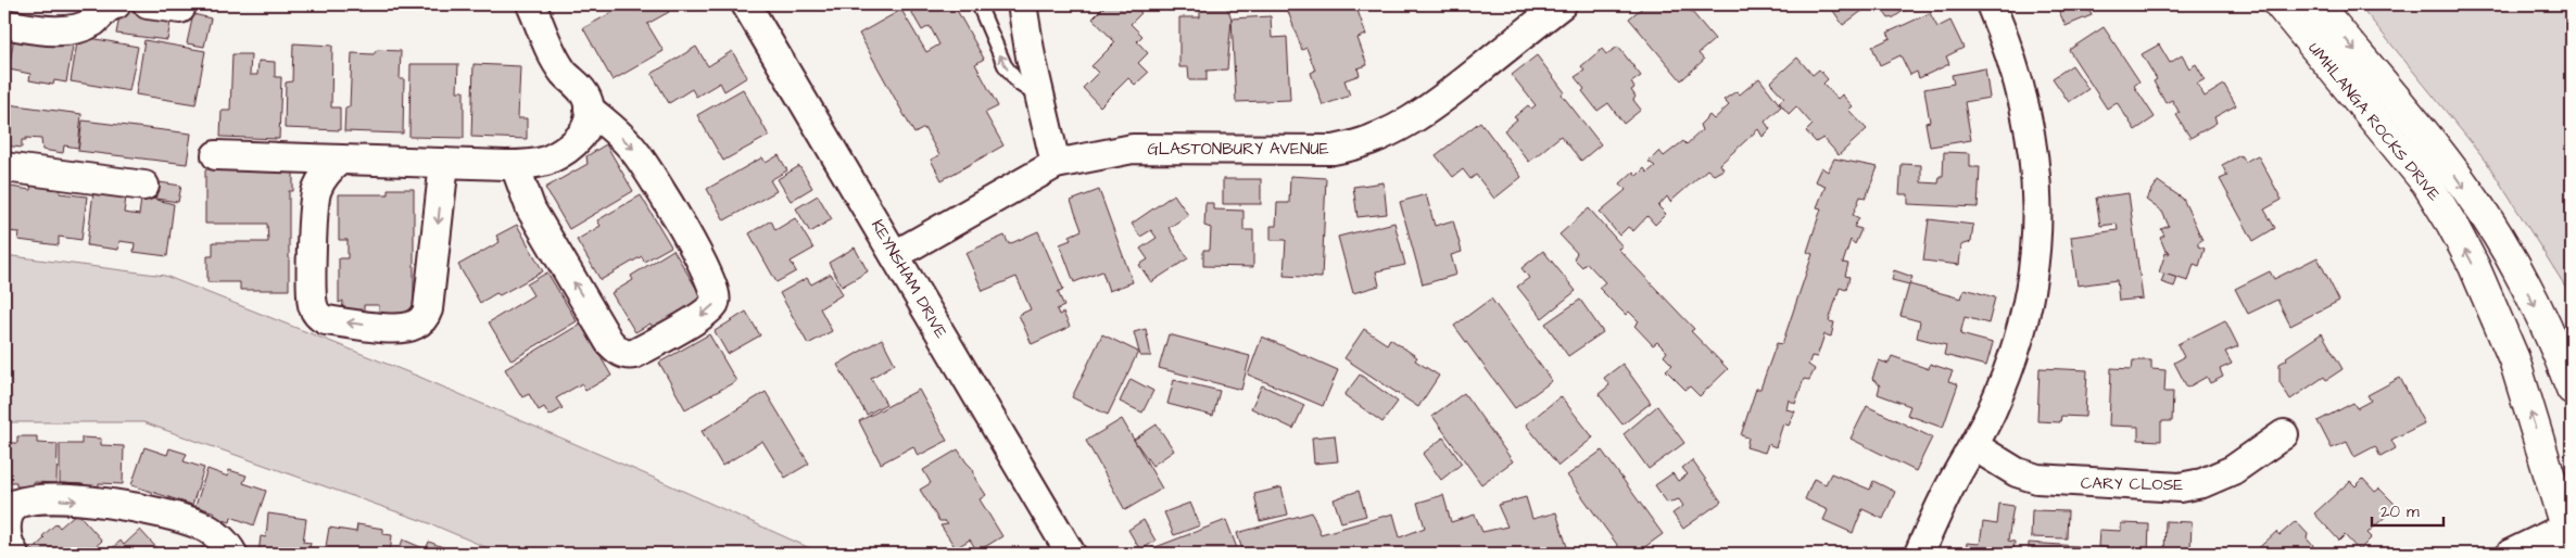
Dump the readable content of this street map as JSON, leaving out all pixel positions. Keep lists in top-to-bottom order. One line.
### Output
{"streets":{"main road":["UMHLANGA ROCKS DRIVE"],"street":["GLASTONBURY AVENUE","KEYNSHAM DRIVE","CARY CLOSE"]},"crossings":[["GLASTONBURY AVENUE","KEYNSHAM DRIVE"]],"scale_bar":"20 m"}
